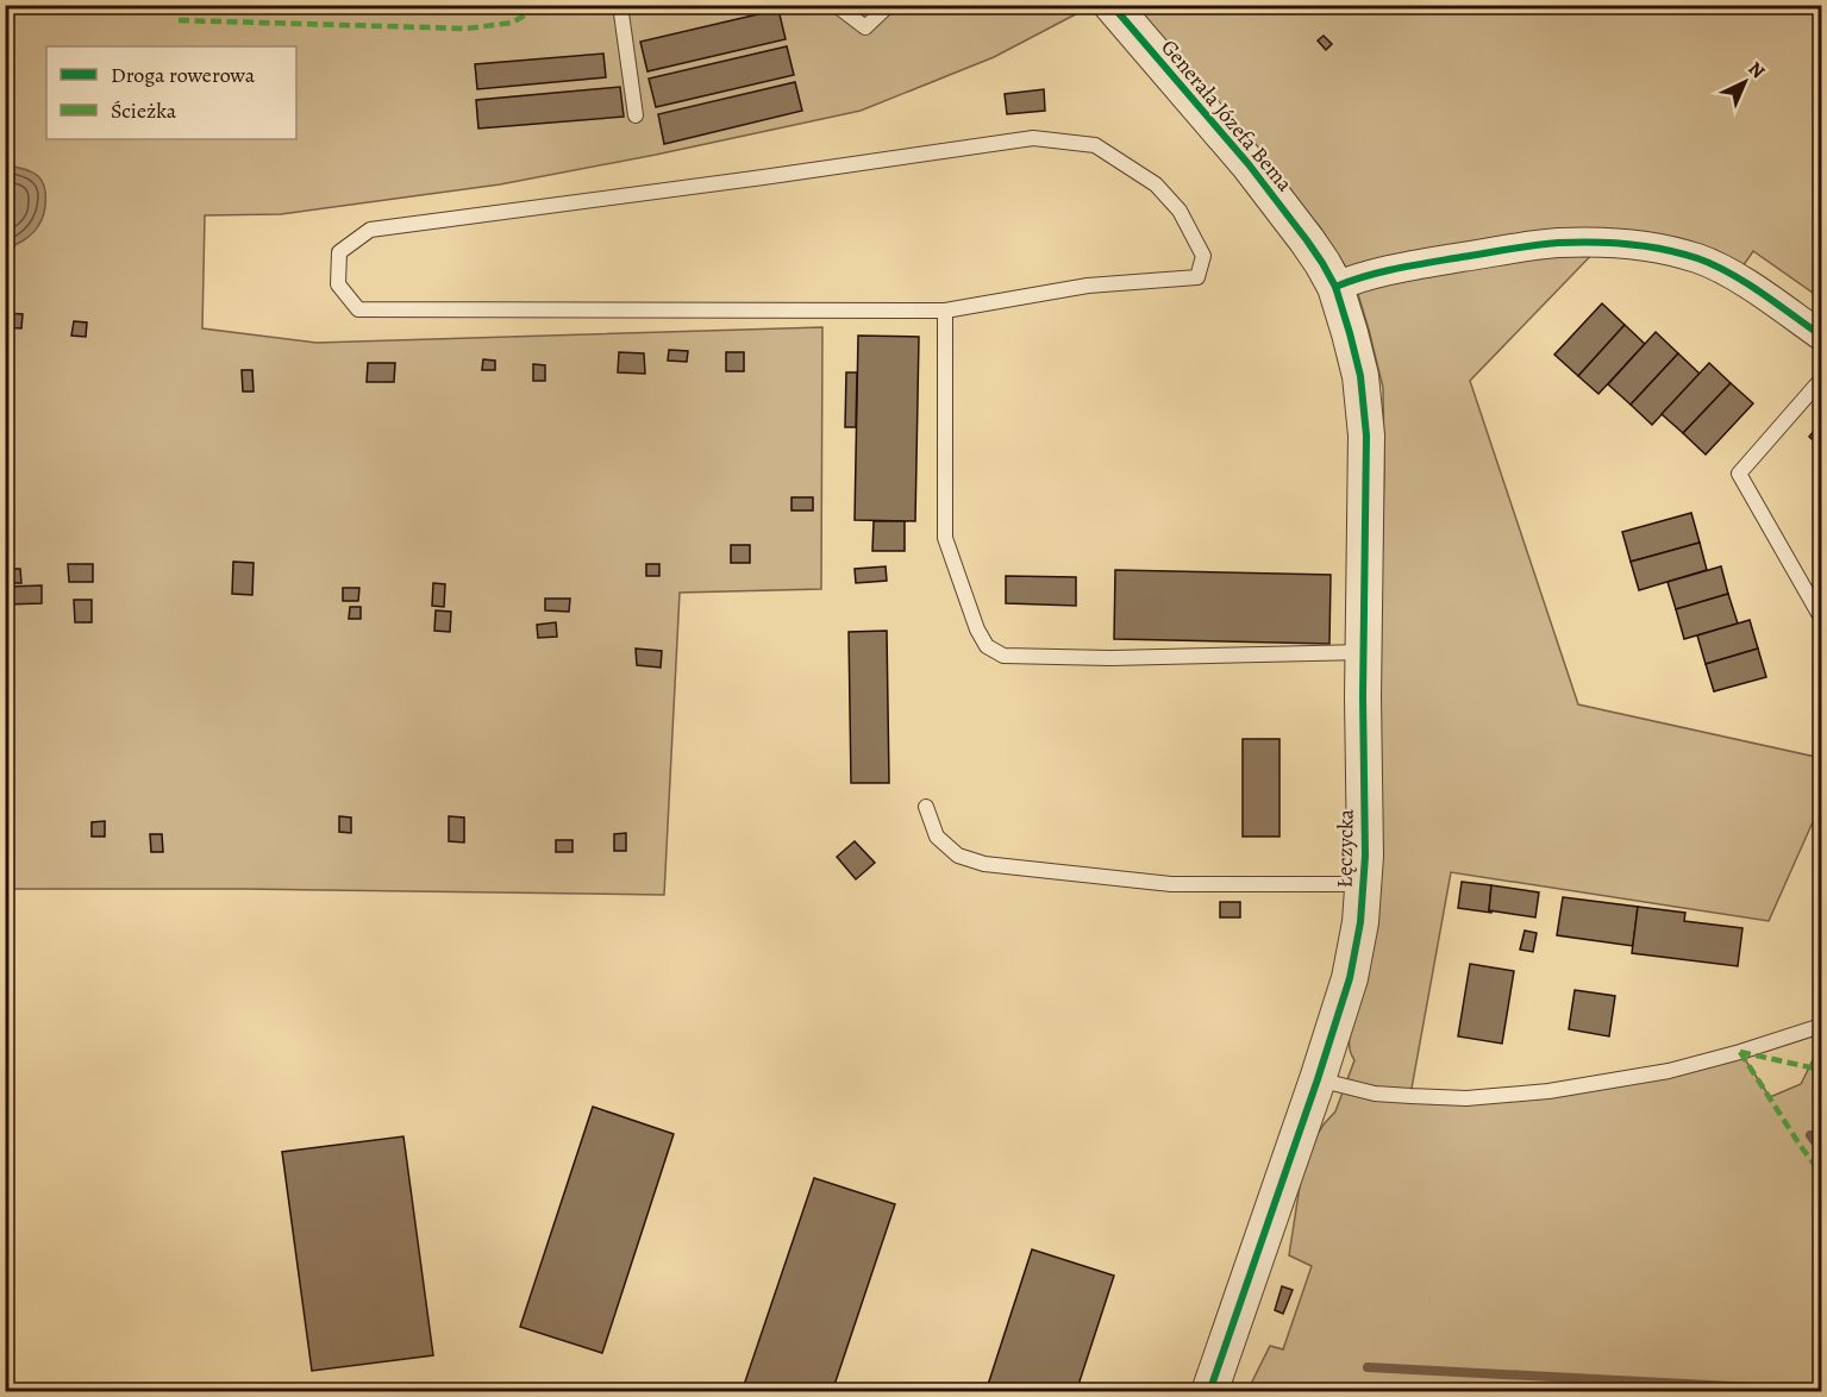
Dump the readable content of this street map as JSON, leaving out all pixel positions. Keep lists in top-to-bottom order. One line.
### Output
{"streets":{"street":["Generała Józefa Bema","Łęczycka"]},"crossings":[["Generała Józefa Bema","Łęczycka"]],"legend":["Droga rowerowa","Ścieżka"],"north":"top right"}
